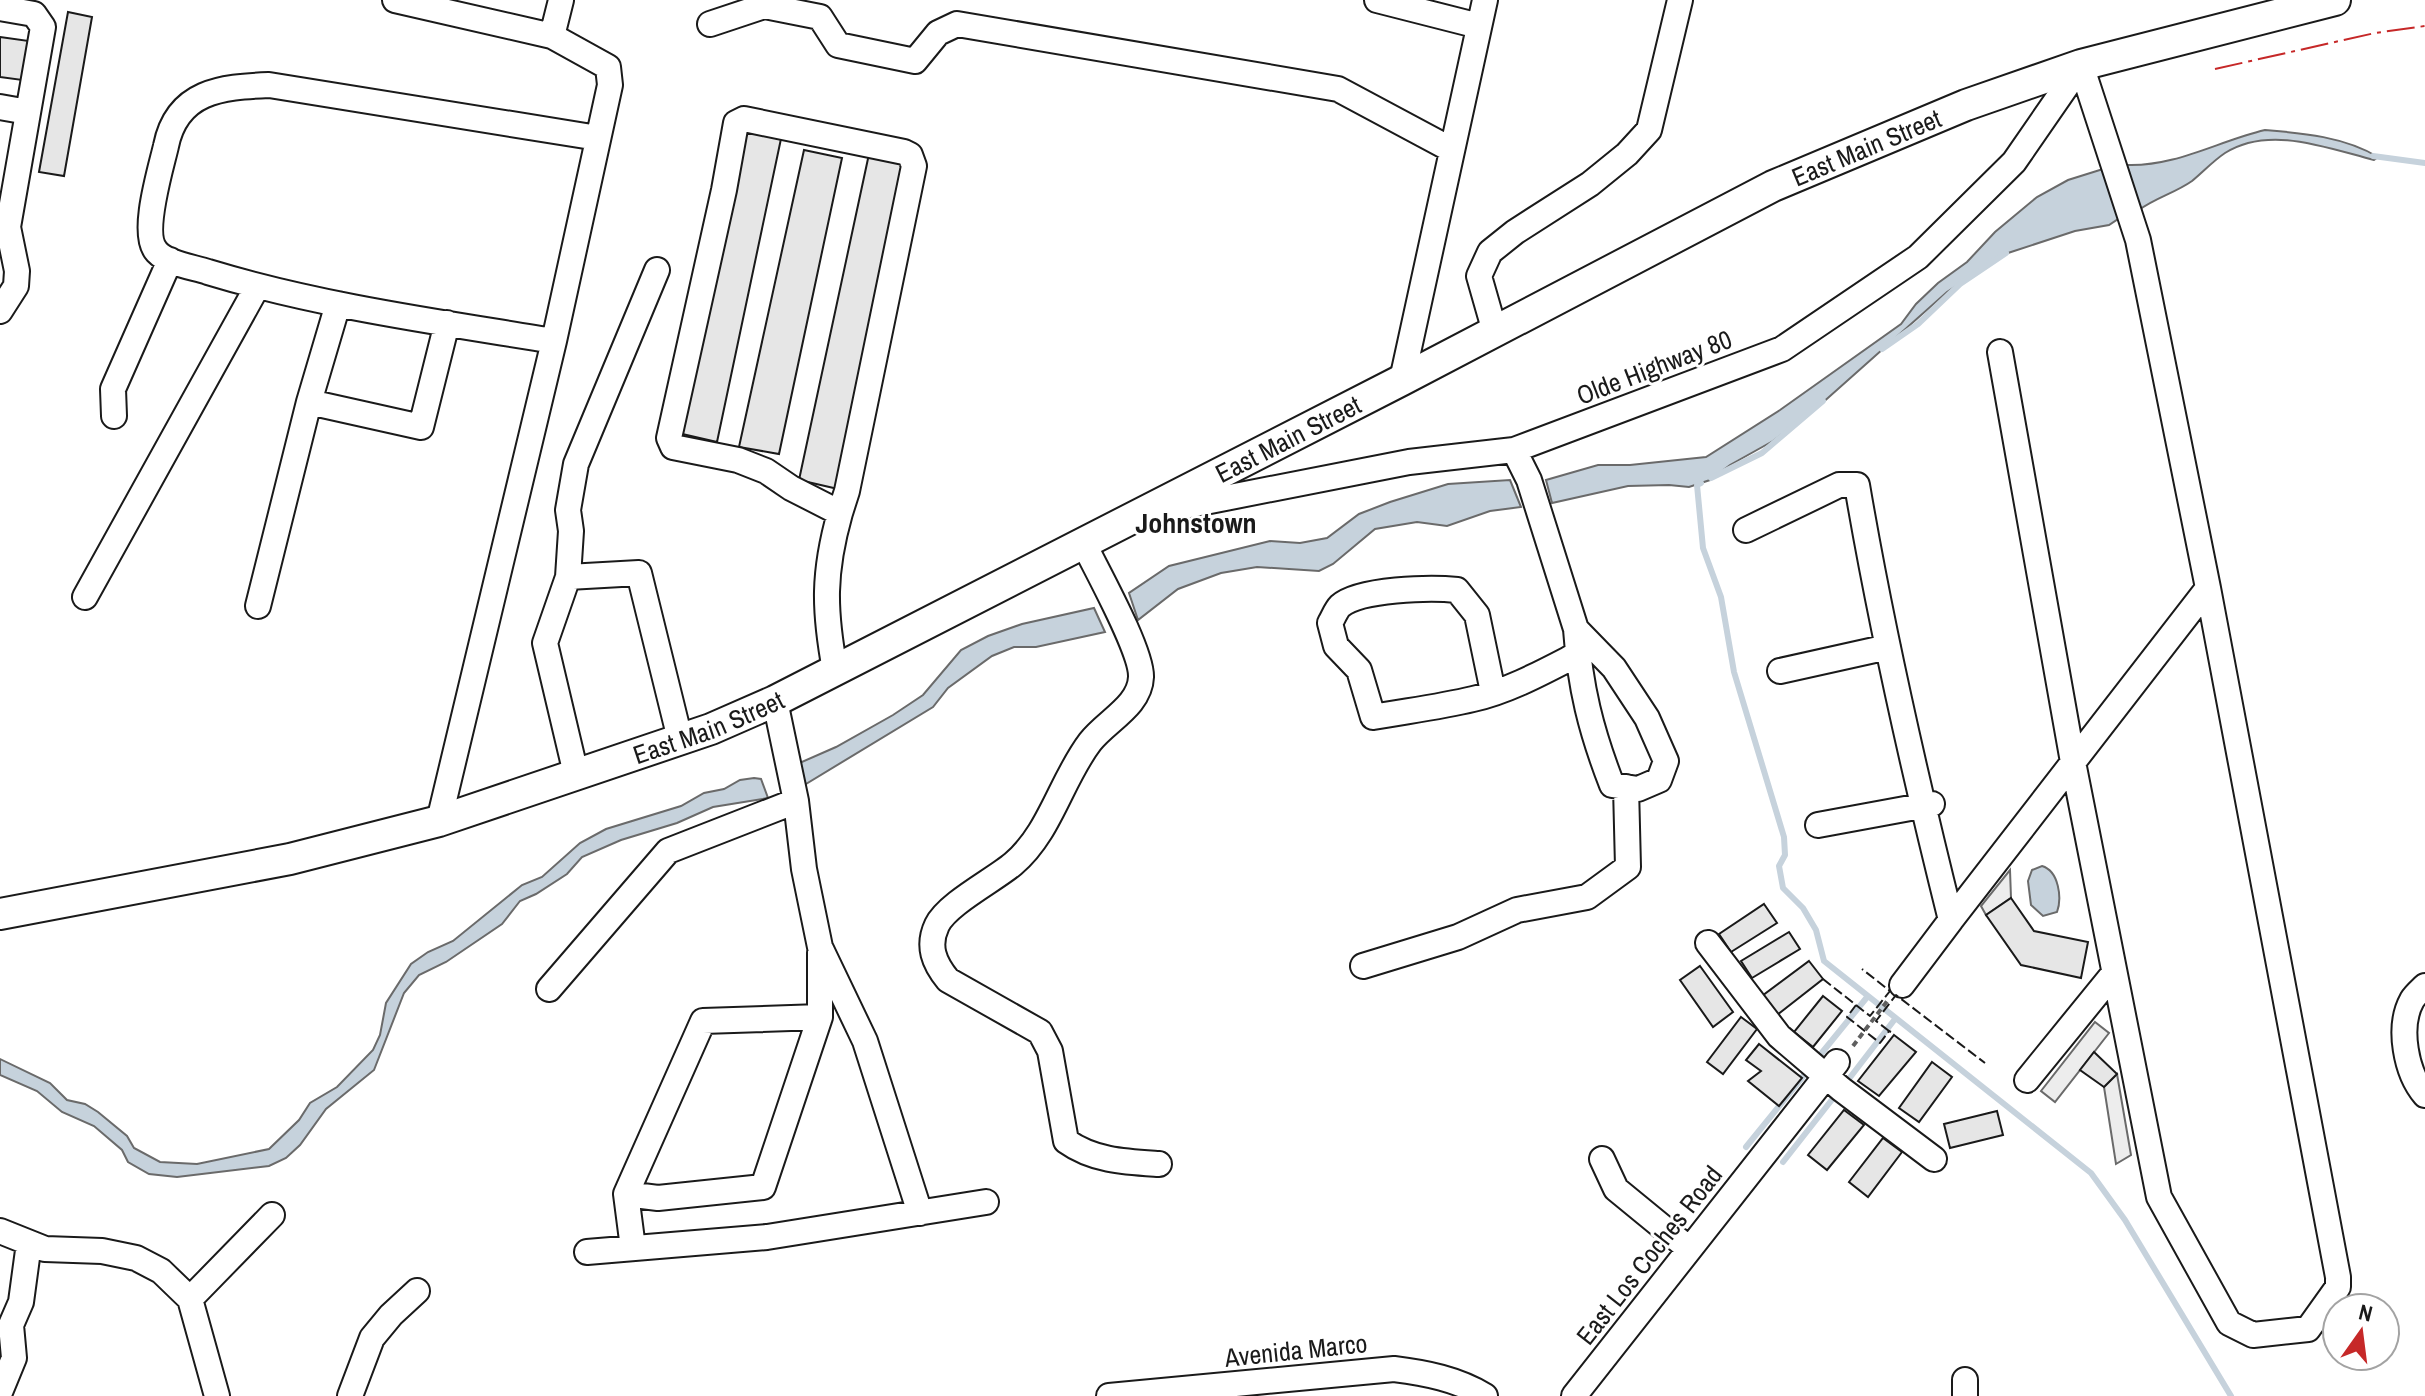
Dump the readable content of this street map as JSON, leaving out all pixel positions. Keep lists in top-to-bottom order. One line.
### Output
{"streets":{"main road":["East Main Street"],"street":["Olde Highway 80","East Los Coches Road","Avenida Marco"]},"crossings":[["East Main Street","Olde Highway 80"]],"districts":["Johnstown"],"north":"top"}
